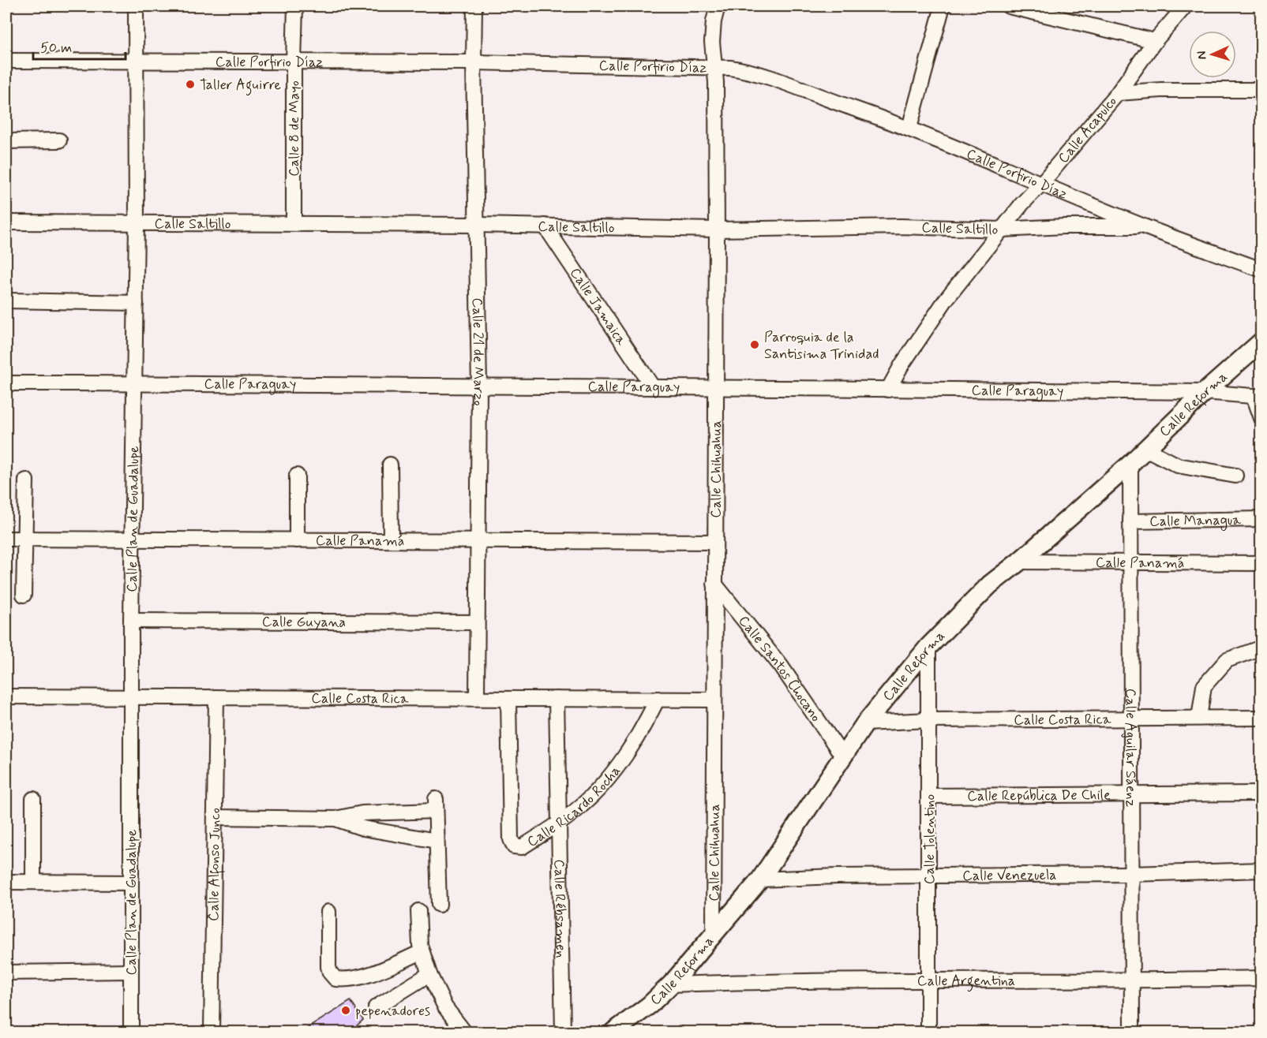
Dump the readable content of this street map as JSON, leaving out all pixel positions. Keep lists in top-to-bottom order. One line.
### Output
{"streets":{"main road":["Calle Reforma"],"street":["Calle Porfirio Díaz","Calle 8 de Mayo","Calle Acapulco","Calle Saltillo","Calle Jamaica","Calle 21 de Marzo","Calle Paraguay","Calle Chihuahua","Calle Plan de Guadalupe","Calle Managua","Calle Panamá","Calle Guyana","Calle Santos Chocano","Calle Costa Rica","Calle Aguilar Sáenz","Calle República De Chile","Calle Ricardo Rocha","Calle Tolentino","Calle Alfonso Junco","Calle Venezuela","Calle Rébsamen","Calle Argentina"]},"crossings":[["Calle Porfirio Díaz","Calle 8 de Mayo"],["Calle Porfirio Díaz","Calle Acapulco"],["Calle Porfirio Díaz","Calle Saltillo"],["Calle Porfirio Díaz","Calle 21 de Marzo"],["Calle Porfirio Díaz","Calle Chihuahua"],["Calle Porfirio Díaz","Calle Plan de Guadalupe"],["Calle 8 de Mayo","Calle Saltillo"],["Calle Acapulco","Calle Saltillo"],["Calle Acapulco","Calle Paraguay"],["Calle Saltillo","Calle Jamaica"],["Calle Saltillo","Calle 21 de Marzo"],["Calle Saltillo","Calle Chihuahua"],["Calle Saltillo","Calle Plan de Guadalupe"],["Calle Jamaica","Calle Paraguay"],["Calle 21 de Marzo","Calle Paraguay"],["Calle 21 de Marzo","Calle Panamá"],["Calle 21 de Marzo","Calle Guyana"],["Calle 21 de Marzo","Calle Costa Rica"],["Calle Paraguay","Calle Reforma"],["Calle Paraguay","Calle Chihuahua"],["Calle Paraguay","Calle Plan de Guadalupe"],["Calle Reforma","Calle Chihuahua"],["Calle Reforma","Calle Panamá"],["Calle Reforma","Calle Santos Chocano"],["Calle Reforma","Calle Costa Rica"],["Calle Reforma","Calle Aguilar Sáenz"],["Calle Reforma","Calle Tolentino"],["Calle Reforma","Calle Venezuela"],["Calle Reforma","Calle Argentina"],["Calle Chihuahua","Calle Panamá"],["Calle Chihuahua","Calle Santos Chocano"],["Calle Chihuahua","Calle Costa Rica"],["Calle Plan de Guadalupe","Calle Panamá"],["Calle Plan de Guadalupe","Calle Guyana"],["Calle Plan de Guadalupe","Calle Costa Rica"],["Calle Managua","Calle Aguilar Sáenz"],["Calle Panamá","Calle Aguilar Sáenz"],["Calle Costa Rica","Calle Aguilar Sáenz"],["Calle Costa Rica","Calle Ricardo Rocha"],["Calle Costa Rica","Calle Tolentino"],["Calle Costa Rica","Calle Alfonso Junco"],["Calle Costa Rica","Calle Rébsamen"],["Calle Aguilar Sáenz","Calle República De Chile"],["Calle Aguilar Sáenz","Calle Venezuela"],["Calle Aguilar Sáenz","Calle Argentina"],["Calle República De Chile","Calle Tolentino"],["Calle Ricardo Rocha","Calle Rébsamen"],["Calle Tolentino","Calle Venezuela"],["Calle Tolentino","Calle Argentina"]],"places":["Taller Aguirre","Parroquia de la Santisima Trinidad","pepenadores"],"scale_bar":"50 m","north":"left"}
